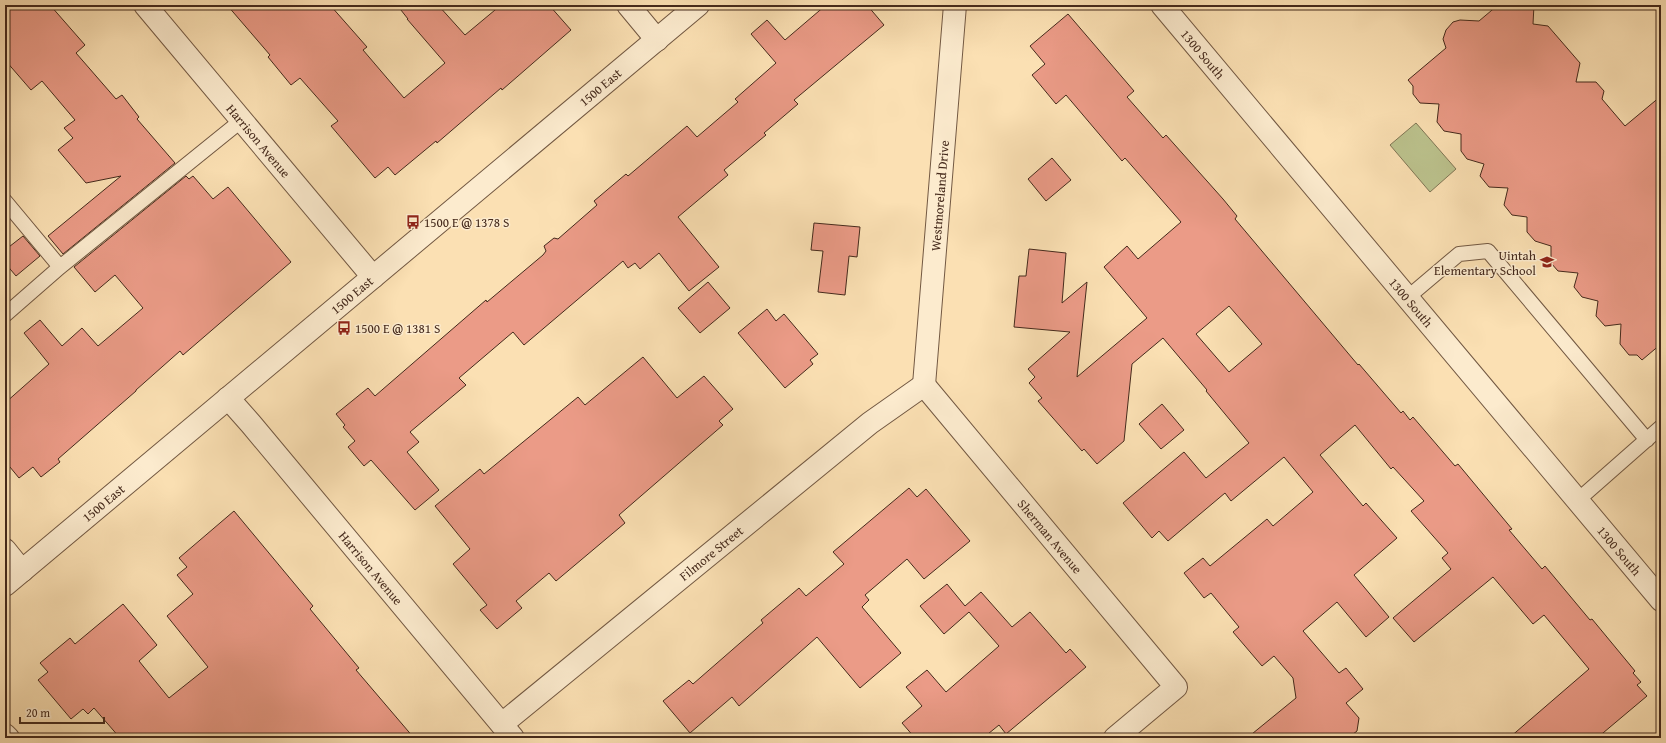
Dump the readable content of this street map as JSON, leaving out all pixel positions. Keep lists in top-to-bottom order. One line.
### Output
{"streets":{"street":["1300 South","1500 East","Harrison Avenue","Westmoreland Drive","Sherman Avenue","Filmore Street"]},"crossings":[["1500 East","Harrison Avenue"],["Harrison Avenue","Filmore Street"],["Westmoreland Drive","Sherman Avenue"],["Westmoreland Drive","Filmore Street"],["Sherman Avenue","Filmore Street"]],"places":{"bus stop":["1500 E @ 1378 S","1500 E @ 1381 S"],"school or university":["Uintah Elementary School"]},"scale_bar":"20 m"}
